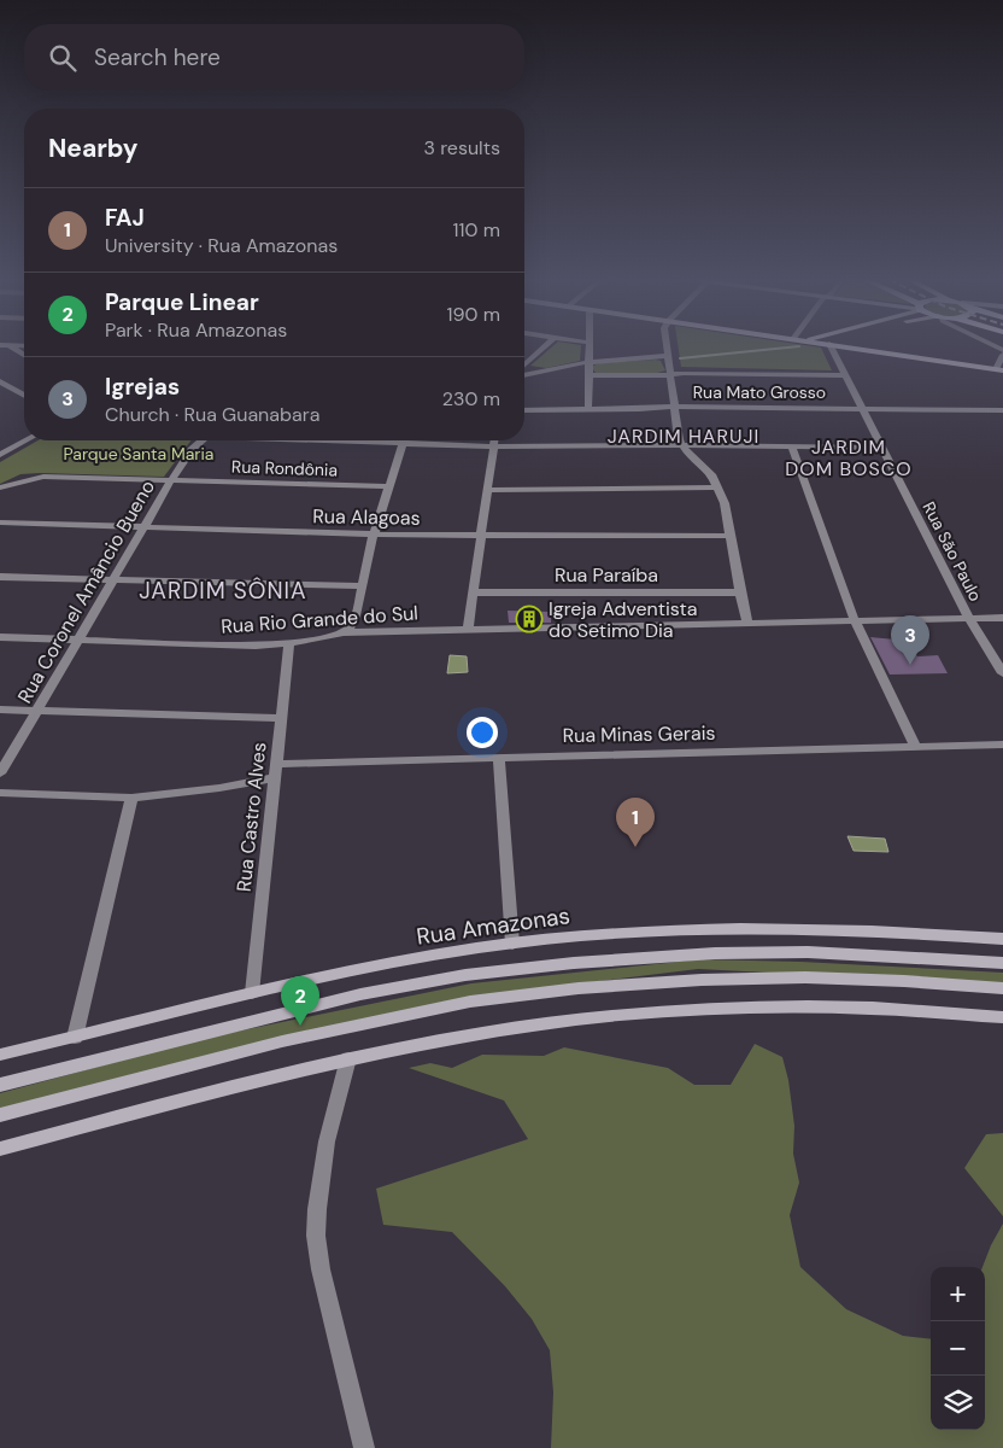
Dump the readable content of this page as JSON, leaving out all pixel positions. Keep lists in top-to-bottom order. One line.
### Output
{"streets":{"street":["Rua Mato Grosso","Rua Rondônia","Rua Alagoas","Rua São Paulo","Rua Paraíba","Rua Coronel Amâncio Bueno","Rua Rio Grande do Sul","Rua Minas Gerais","Rua Castro Alves","Rua Amazonas"]},"crossings":[["Rua Mato Grosso","Rua São Paulo"],["Rua Rondônia","Rua Coronel Amâncio Bueno"],["Rua Alagoas","Rua Coronel Amâncio Bueno"],["Rua São Paulo","Rua Rio Grande do Sul"],["Rua Coronel Amâncio Bueno","Rua Rio Grande do Sul"],["Rua Rio Grande do Sul","Rua Castro Alves"],["Rua Minas Gerais","Rua Castro Alves"],["Rua Castro Alves","Rua Amazonas"]],"districts":["JARDIM HARUJI","JARDIM DOM BOSCO","JARDIM SÔNIA"],"parks":["Parque Santa Maria"],"places":{"building":["Igreja Adventista do Setimo Dia"]},"page":{"search":"Search here","heading":["Nearby","3 results"],"list":[{"mark":"1","name":"FAJ","note":"University · Rua Amazonas","value":"110 m"},{"mark":"2","name":"Parque Linear","note":"Park · Rua Amazonas","value":"190 m"},{"mark":"3","name":"Igrejas","note":"Church · Rua Guanabara","value":"230 m"}],"pins":["3","1","2"],"map_buttons":["+","−"]}}
